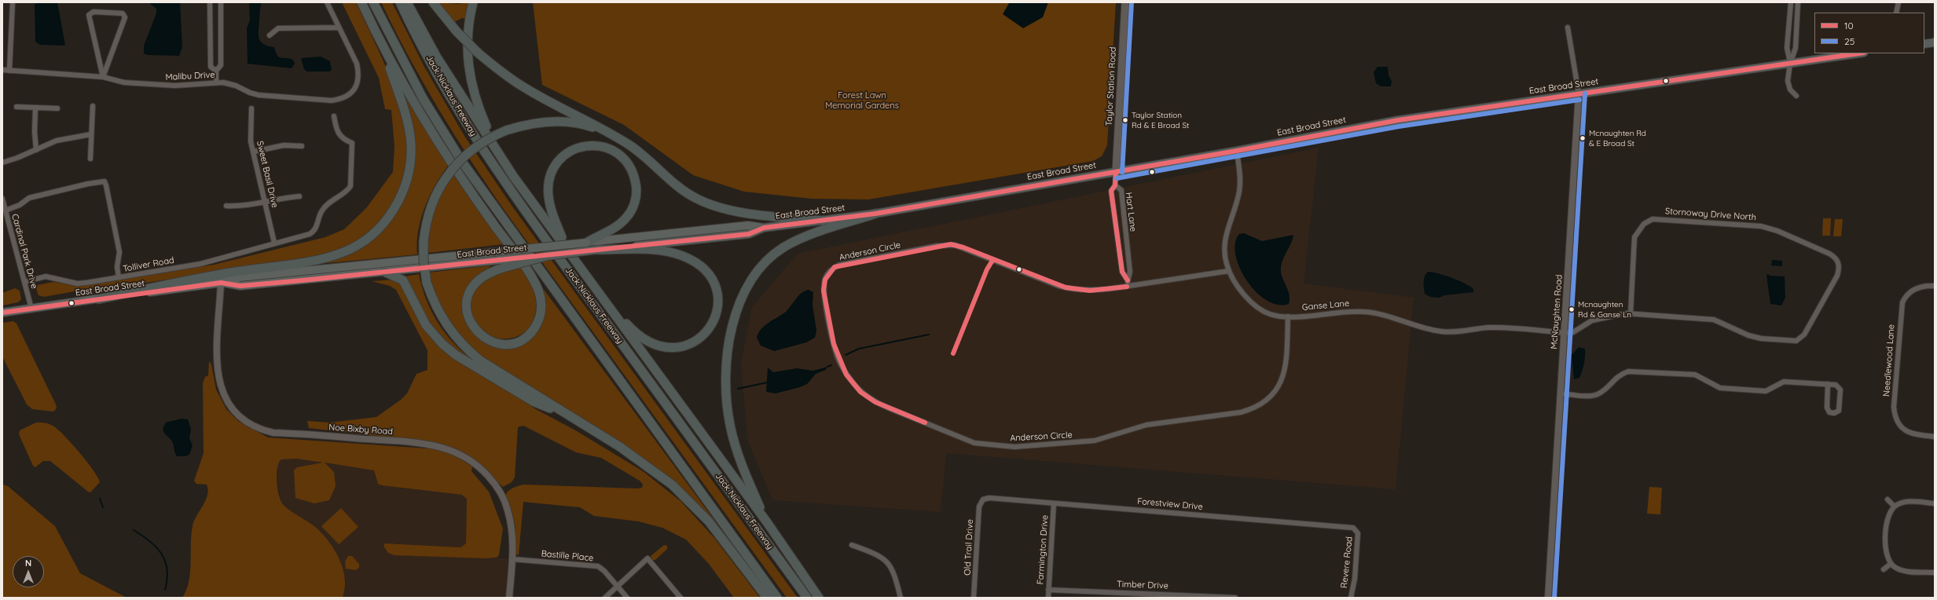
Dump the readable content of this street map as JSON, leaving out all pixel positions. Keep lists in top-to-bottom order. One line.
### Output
{"streets":{"highway":["East Broad Street","Jack Nicklaus Freeway"],"main road":["Taylor Station Road"],"street":["Malibu Drive","Sweet Basil Drive","Hart Lane","Stornoway Drive North","Cardinal Park Drive","Anderson Circle","Tolliver Road","Ganse Lane","McNaughten Road","Needlewood Lane","Noe Bixby Road","Forestview Drive","Old Trail Drive","Farmington Drive","Bastille Place","Revere Road","Timber Drive"]},"crossings":[["Taylor Station Road","East Broad Street"],["Taylor Station Road","Hart Lane"],["East Broad Street","Hart Lane"],["East Broad Street","Cardinal Park Drive"],["East Broad Street","Ganse Lane"],["East Broad Street","McNaughten Road"],["East Broad Street","Noe Bixby Road"],["Sweet Basil Drive","Tolliver Road"],["Hart Lane","Anderson Circle"],["Cardinal Park Drive","Tolliver Road"],["Anderson Circle","Ganse Lane"],["Ganse Lane","McNaughten Road"],["Noe Bixby Road","Bastille Place"],["Forestview Drive","Old Trail Drive"],["Forestview Drive","Farmington Drive"],["Forestview Drive","Revere Road"],["Farmington Drive","Timber Drive"]],"parks":["Forest Lawn Memorial Gardens"],"places":["Taylor Station Rd & E Broad St","Mcnaughten Rd & E Broad St","Mcnaughten Rd & Ganse Ln"],"lines":["transit line 25","transit line 10"],"legend":["10","25"],"north":"top"}
